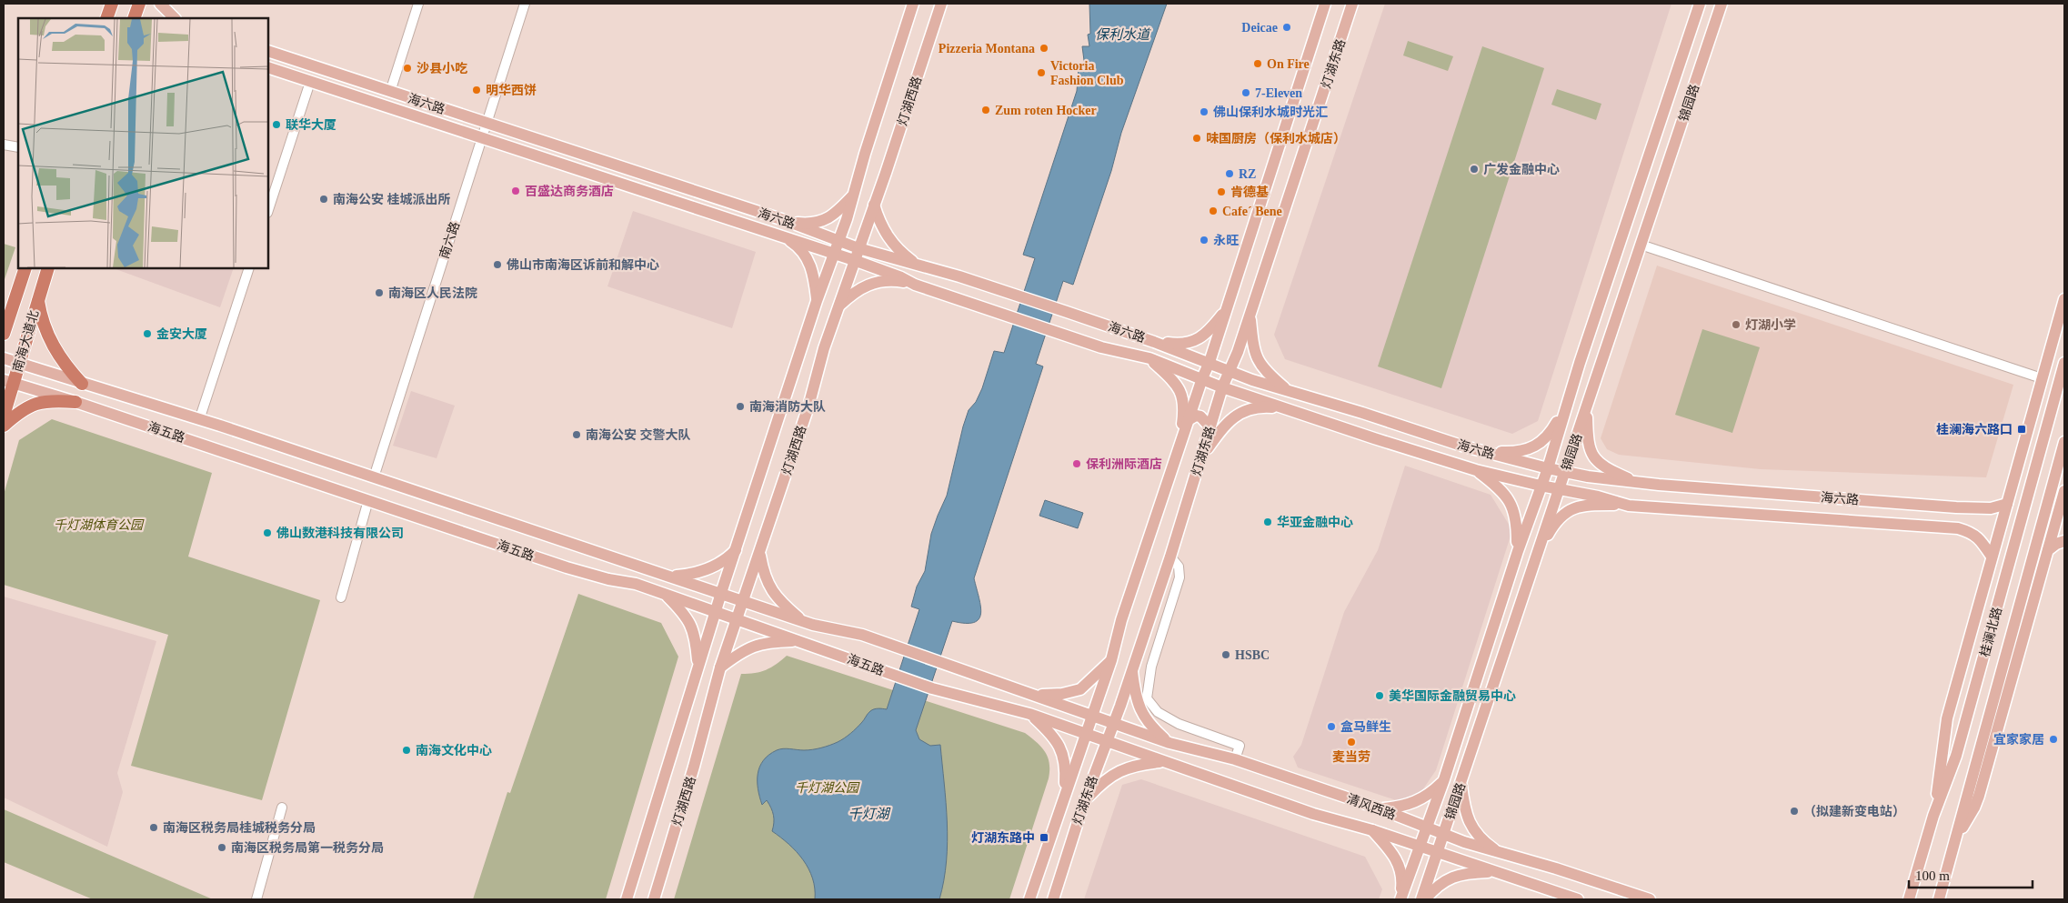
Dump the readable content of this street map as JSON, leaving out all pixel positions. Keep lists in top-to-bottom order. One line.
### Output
{"streets":{"highway":["南海大道北"],"main road":["灯湖东路","灯湖西路","锦园路","海六路","海五路","桂澜北路","清风西路"],"street":["南六路"]},"crossings":[["灯湖东路","海六路"],["灯湖东路","清风西路"],["灯湖西路","海六路"],["灯湖西路","海五路"],["灯湖西路","清风西路"],["锦园路","海六路"],["锦园路","清风西路"],["海六路","南六路"],["南六路","清风西路"],["南海大道北","海五路"],["南海大道北","清风西路"],["海五路","清风西路"]],"water":["保利水道","千灯湖"],"parks":["千灯湖体育公园","千灯湖公园"],"places":{"other":["Deicae","Pizzeria Montana","On Fire","沙县小吃","Victoria Fashion Club","明华西饼","7-Eleven","Zum roten Hocker","佛山保利水城时光汇","联华大厦","味国厨房（保利水城店）","广发金融中心","RZ","百盛达商务酒店","肯德基","南海公安 桂城派出所","Cafe´ Bene","永旺","佛山市南海区诉前和解中心","南海区人民法院","灯湖小学","金安大厦","南海消防大队","南海公安 交警大队","保利洲际酒店","华亚金融中心","佛山数港科技有限公司","HSBC","美华国际金融贸易中心","盒马鲜生","宜家家居","麦当劳","南海文化中心","（拟建新变电站）","南海区税务局桂城税务分局","南海区税务局第一税务分局"],"transit":["桂澜海六路口","灯湖东路中"]},"scale_bar":"100 m"}
